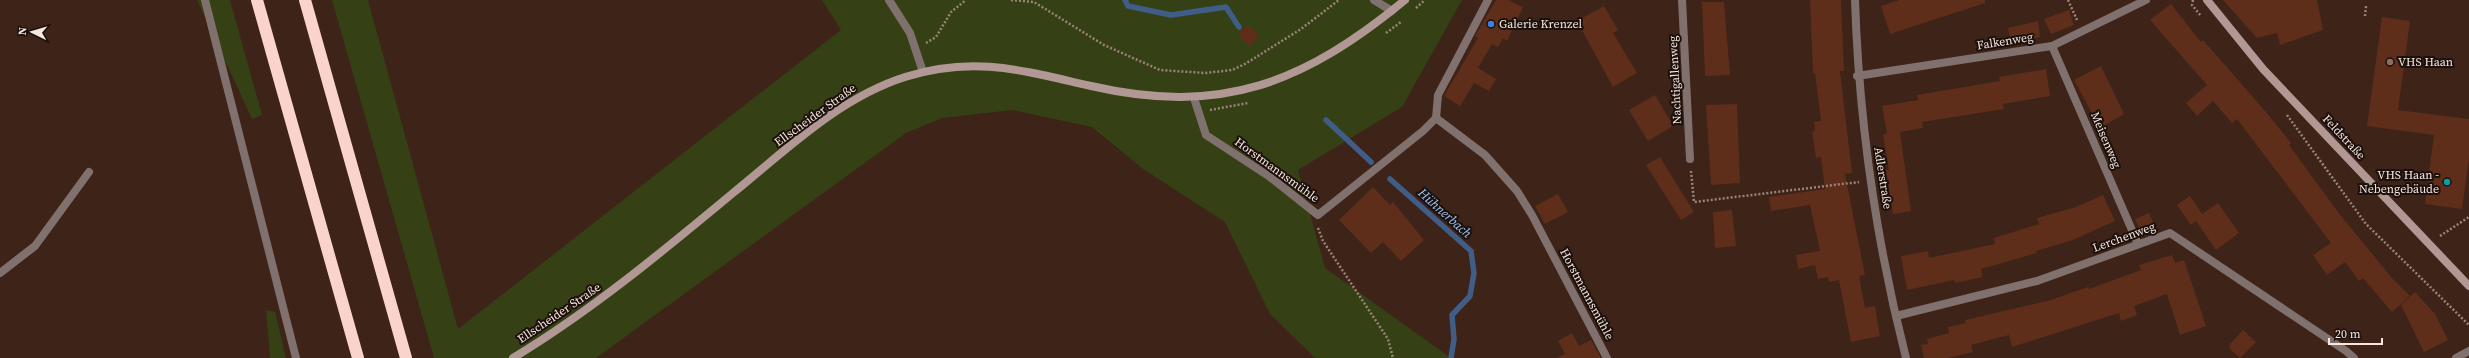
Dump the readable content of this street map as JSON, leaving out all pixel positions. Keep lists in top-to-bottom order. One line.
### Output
{"streets":{"street":["Falkenweg","Nachtigallenweg","Ellscheider Straße","Feldstraße","Meisenweg","Horstmannsmühle","Adlerstraße","Lerchenweg"]},"crossings":[["Falkenweg","Meisenweg"],["Falkenweg","Adlerstraße"],["Ellscheider Straße","Horstmannsmühle"],["Meisenweg","Lerchenweg"],["Adlerstraße","Lerchenweg"]],"water":["Hühnerbach"],"places":["Galerie Krenzel","VHS Haan","VHS Haan - Nebengebäude"],"scale_bar":"20 m","north":"left"}
